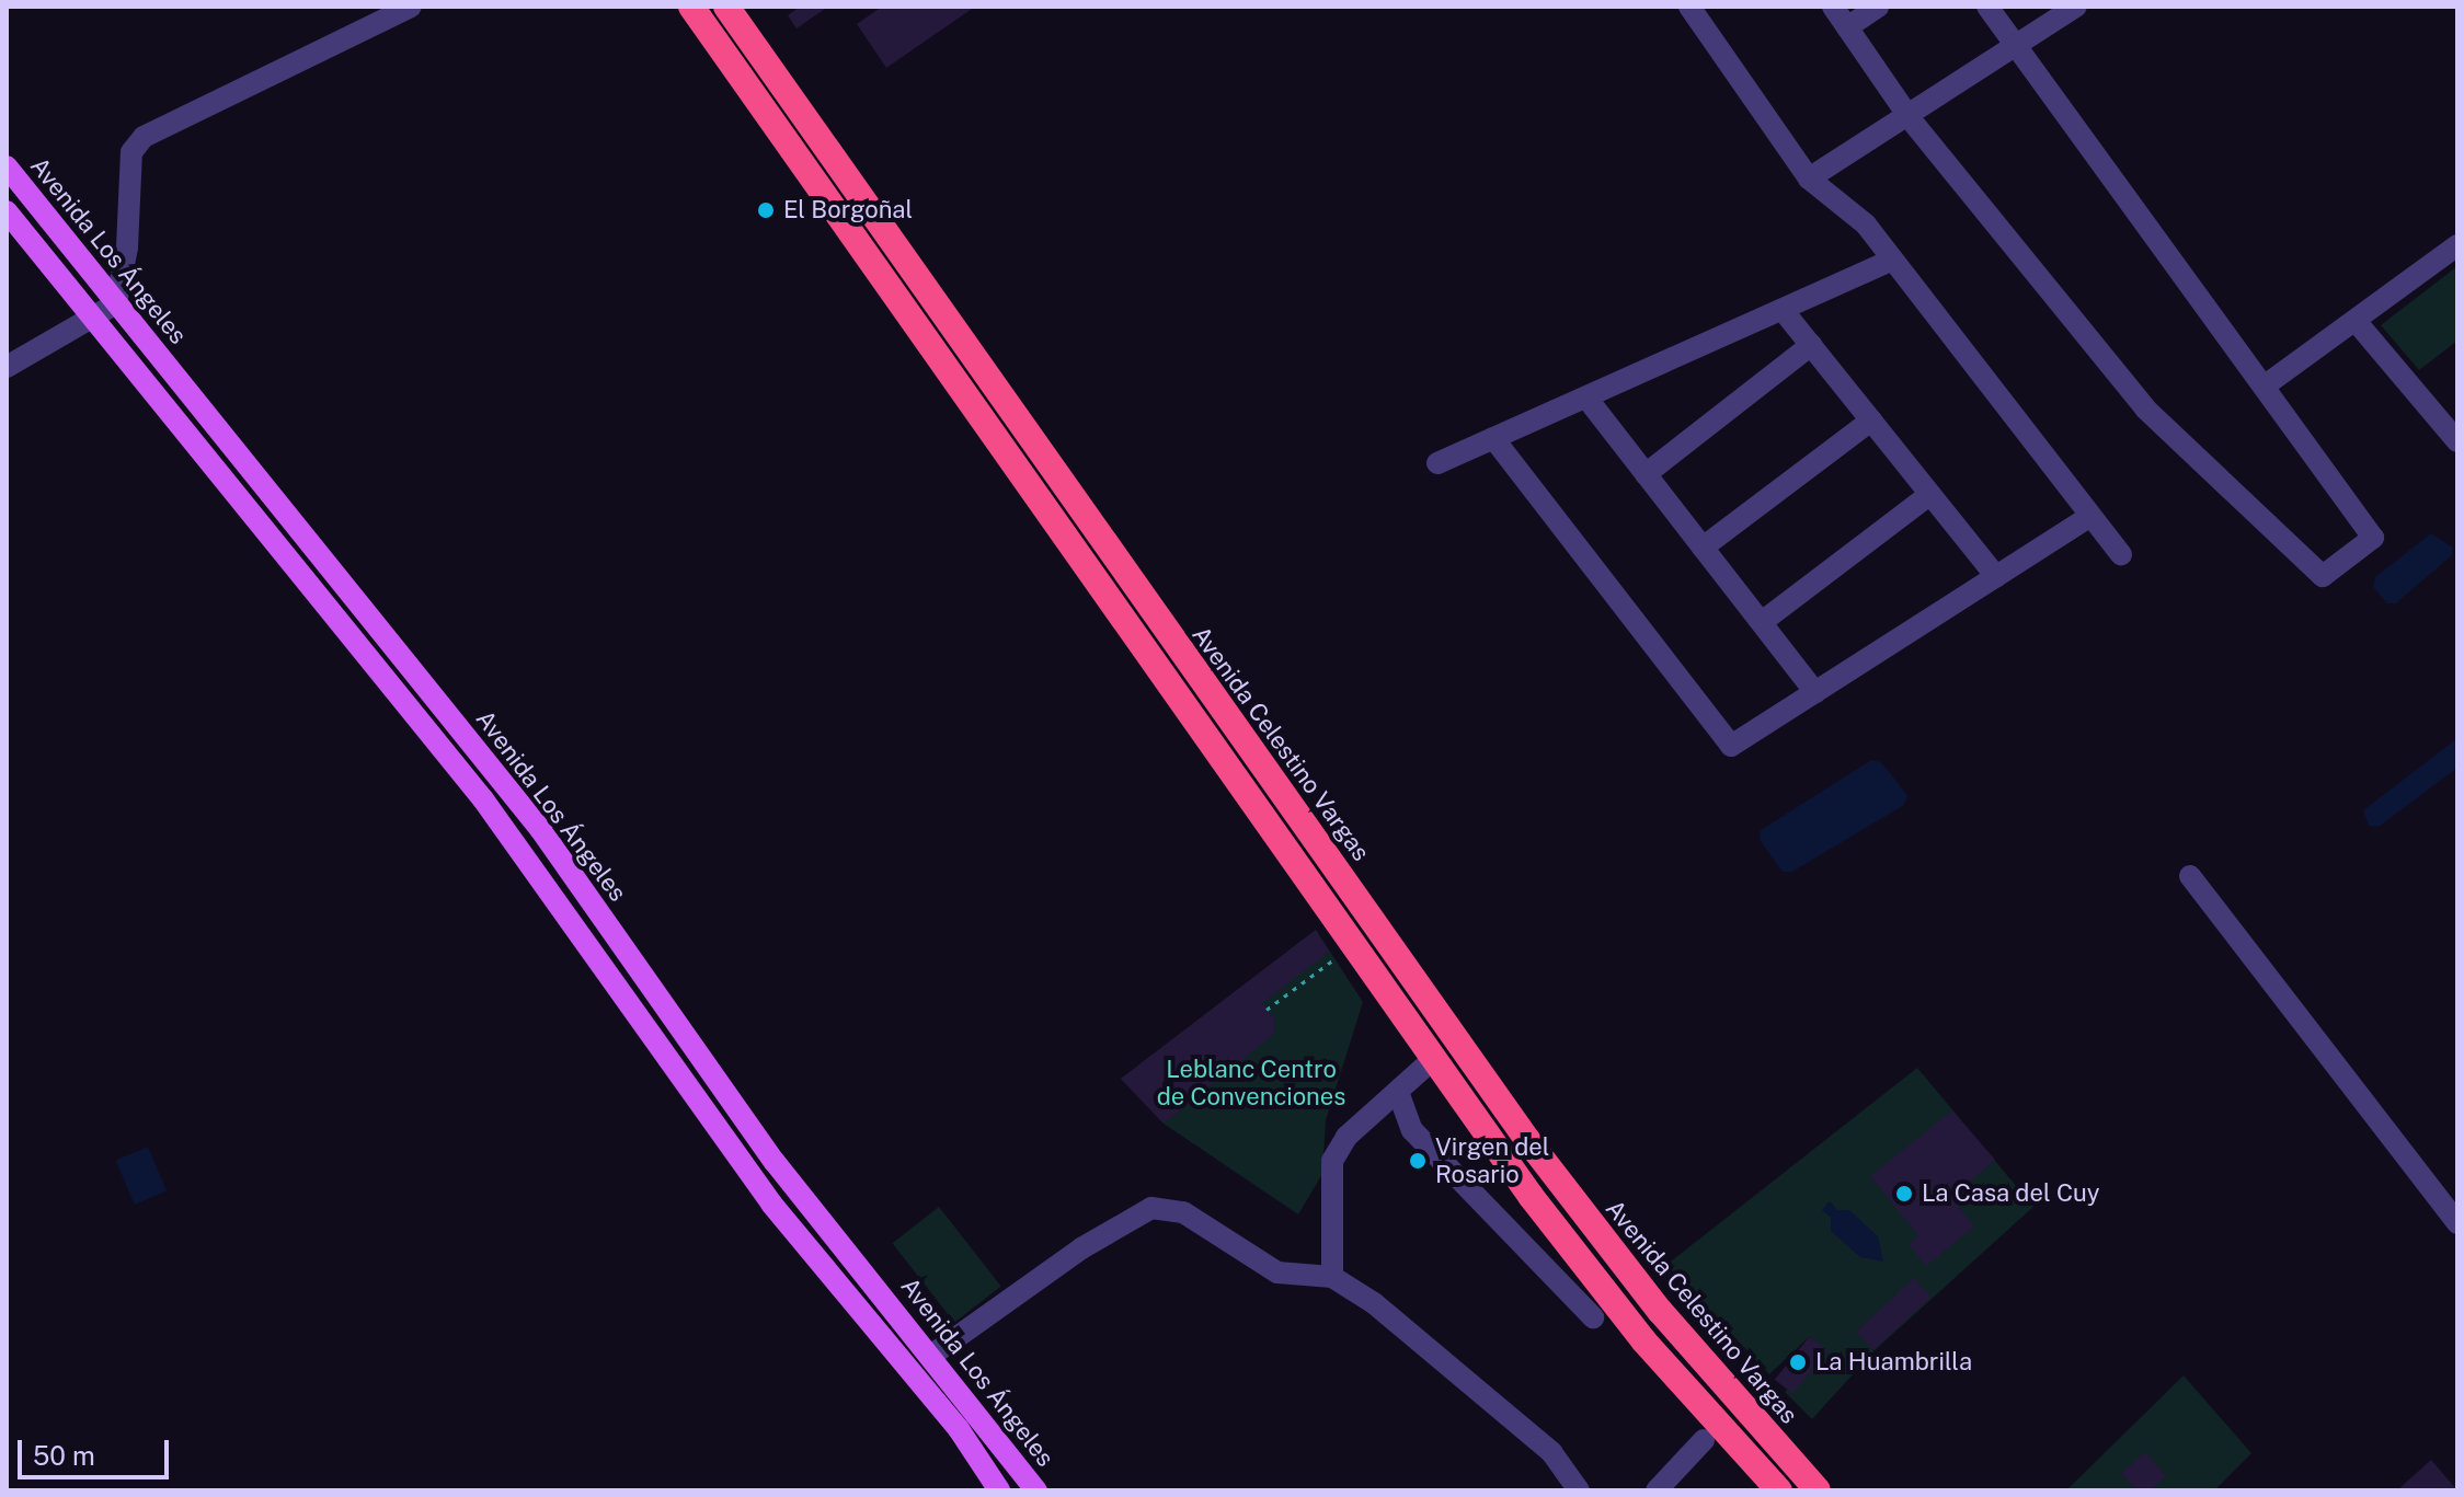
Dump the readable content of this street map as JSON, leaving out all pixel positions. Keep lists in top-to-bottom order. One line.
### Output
{"streets":{"highway":["Avenida Celestino Vargas"],"main road":["Avenida Los Ángeles"]},"parks":["Leblanc Centro de Convenciones"],"places":["El Borgoñal","Virgen del Rosario","La Casa del Cuy","La Huambrilla"],"scale_bar":"50 m"}
